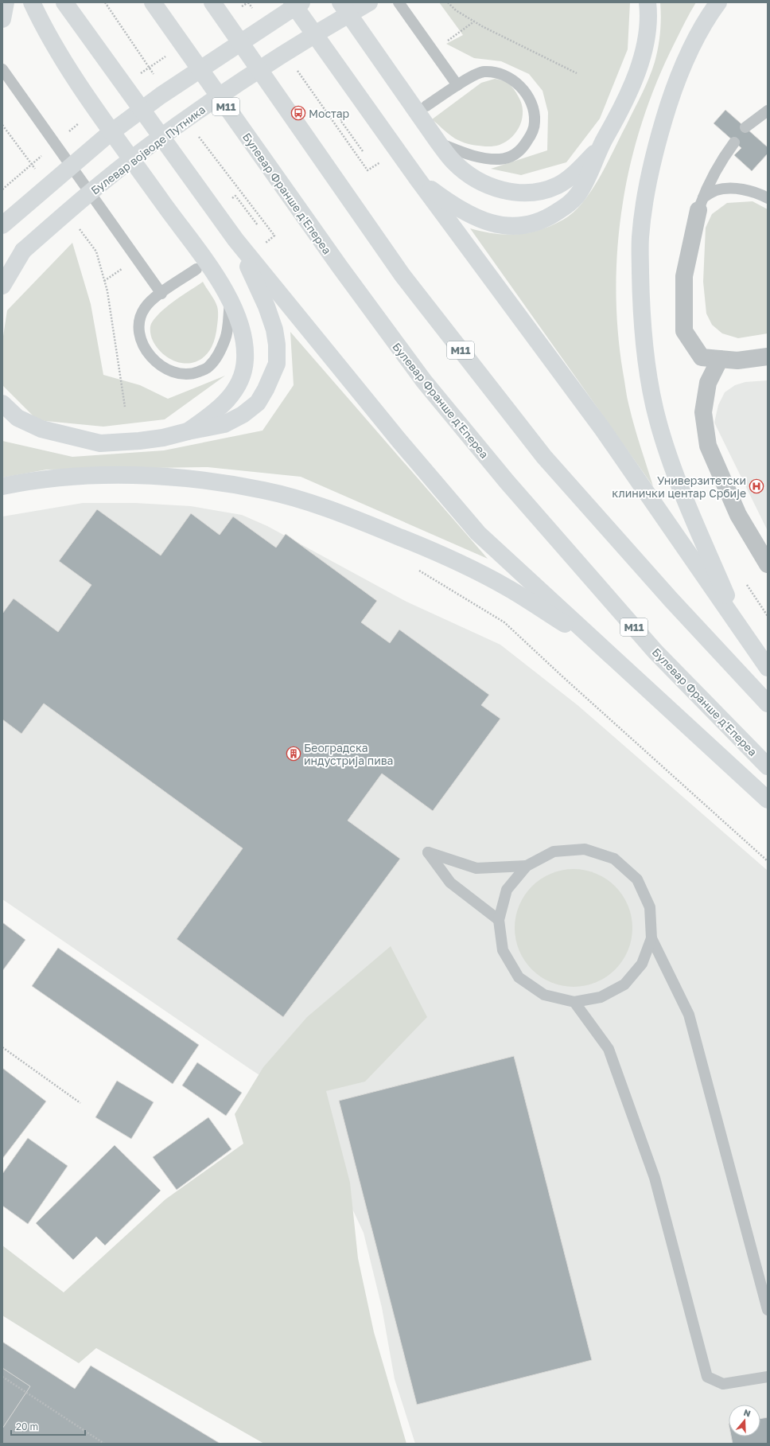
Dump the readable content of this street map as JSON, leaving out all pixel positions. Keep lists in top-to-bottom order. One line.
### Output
{"streets":{"main road":["M11","Булевар војводе Путника","Булевар Франше д'Епереа"]},"places":{"bus stop":["Мостар"],"hospital":["Универзитетски клинички центар Србије"],"building":["Београдска индустрија пива"]},"scale_bar":"20 m","north":"top"}
